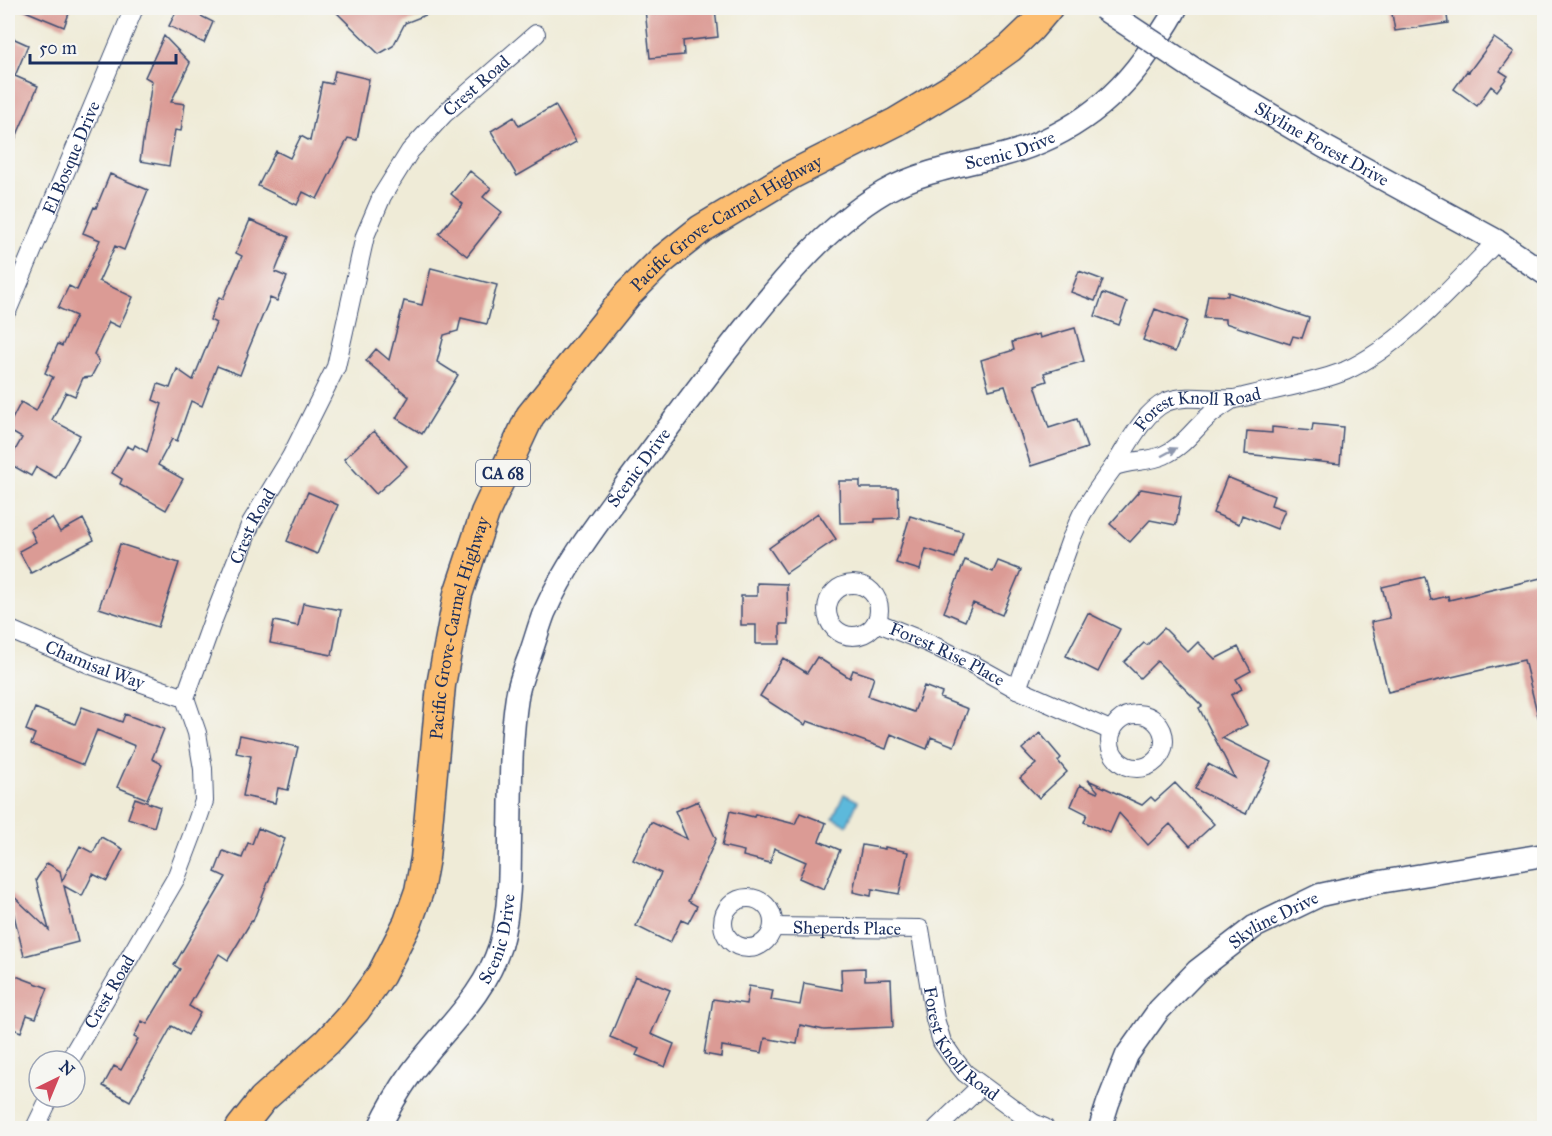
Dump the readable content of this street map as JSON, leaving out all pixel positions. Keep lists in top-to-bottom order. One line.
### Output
{"streets":{"main road":["Pacific Grove-Carmel Highway","CA 68"],"street":["Crest Road","Skyline Forest Drive","Scenic Drive","El Bosque Drive","Forest Knoll Road","Forest Rise Place","Chamisal Way","Skyline Drive","Sheperds Place"]},"crossings":[["Crest Road","Chamisal Way"],["Skyline Forest Drive","Forest Knoll Road"],["Forest Knoll Road","Forest Rise Place"],["Forest Knoll Road","Sheperds Place"]],"scale_bar":"50 m","north":"top right"}
